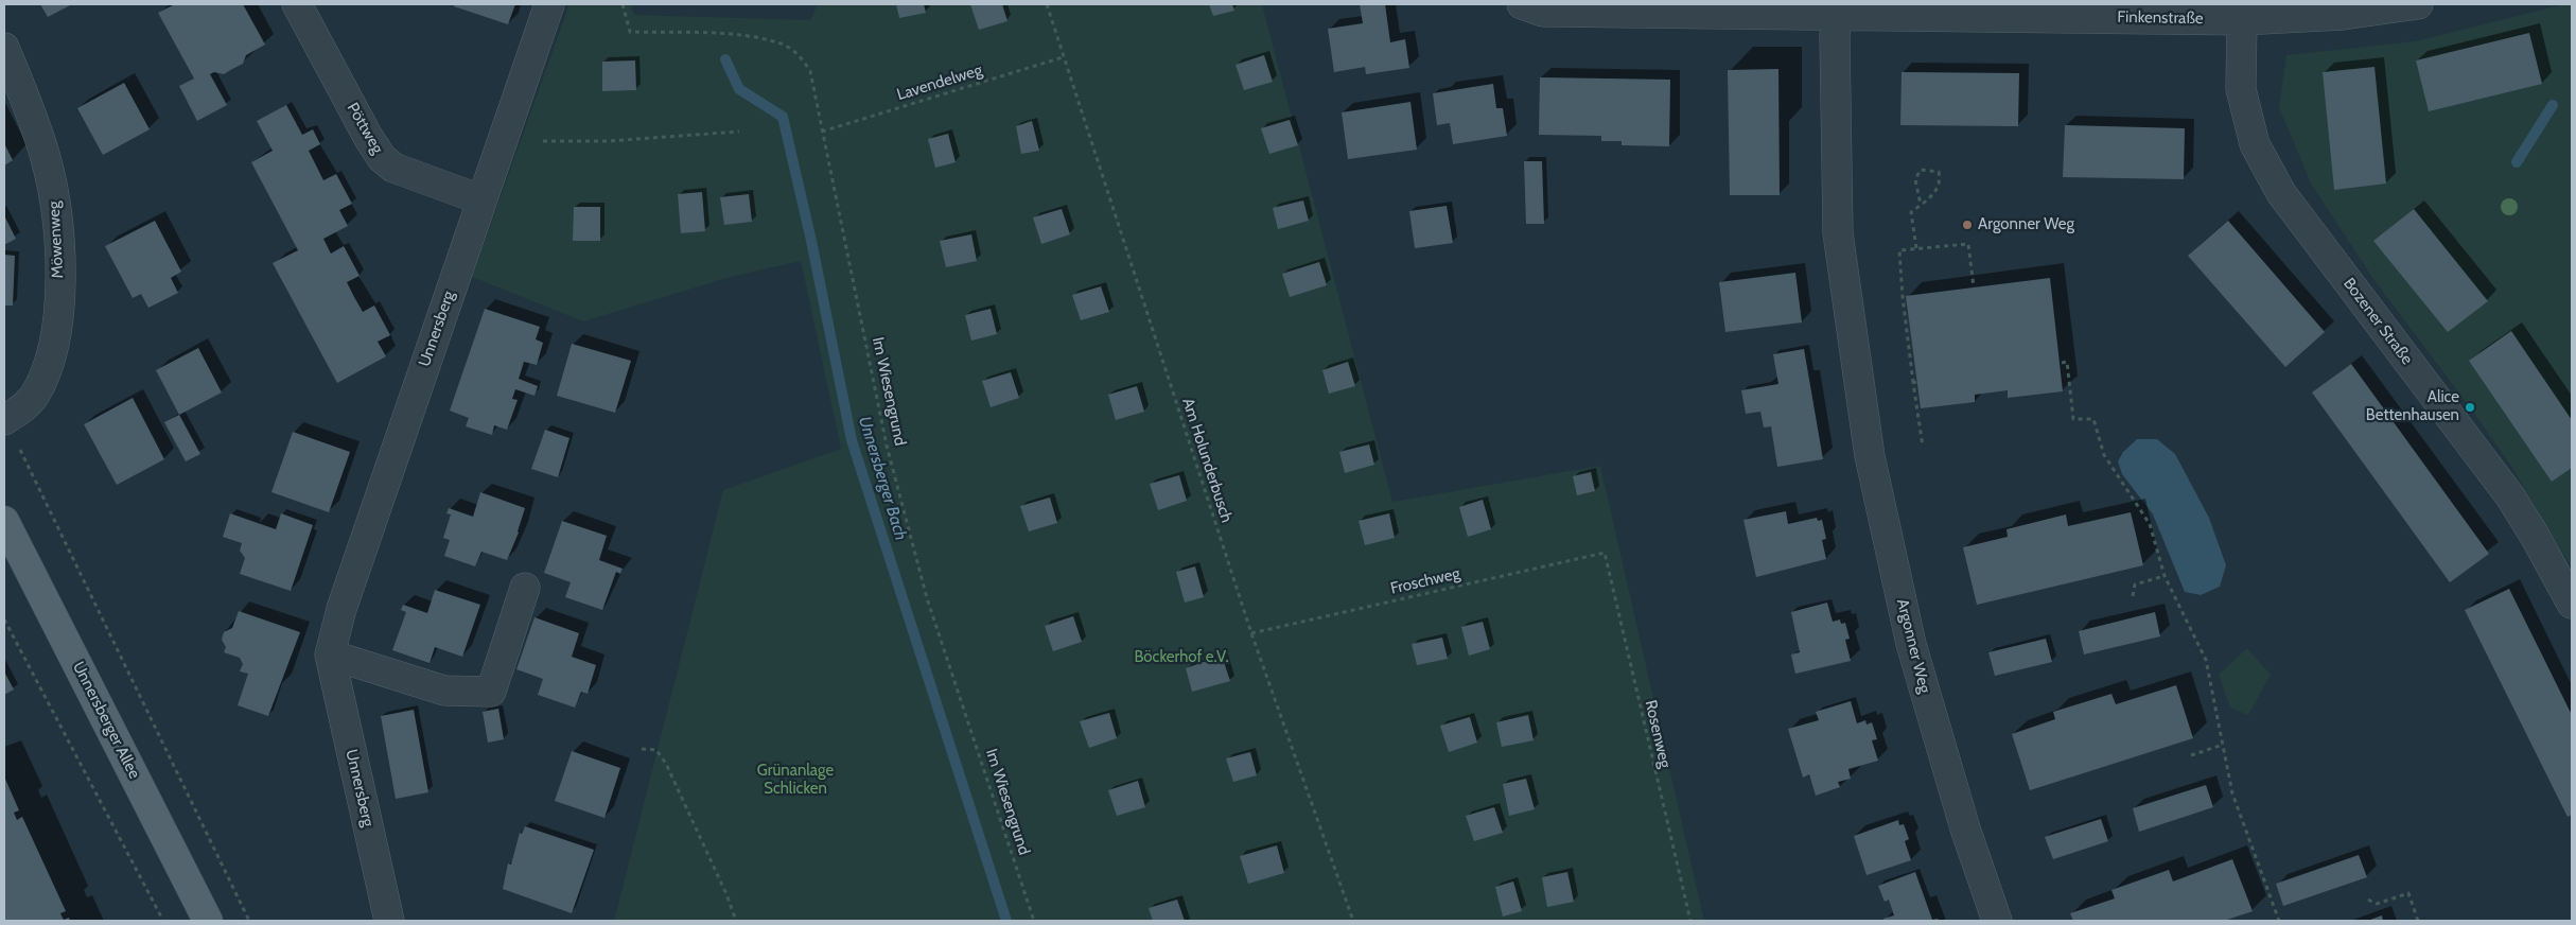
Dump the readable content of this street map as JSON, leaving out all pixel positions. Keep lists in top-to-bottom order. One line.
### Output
{"streets":{"main road":["Unnersberger Allee"],"street":["Finkenstraße","Pöttweg","Möwenweg","Bozener Straße","Unnersberg","Argonner Weg"],"path":["Lavendelweg","Im Wiesengrund","Am Holunderbusch","Froschweg","Rosenweg"]},"crossings":[["Finkenstraße","Bozener Straße"],["Finkenstraße","Argonner Weg"],["Lavendelweg","Im Wiesengrund"],["Lavendelweg","Am Holunderbusch"],["Pöttweg","Unnersberg"],["Am Holunderbusch","Froschweg"],["Froschweg","Rosenweg"]],"water":["Unnersberger Bach"],"parks":["Böckerhof e.V.","Grünanlage Schlicken"],"places":["Argonner Weg","Alice Bettenhausen"]}
